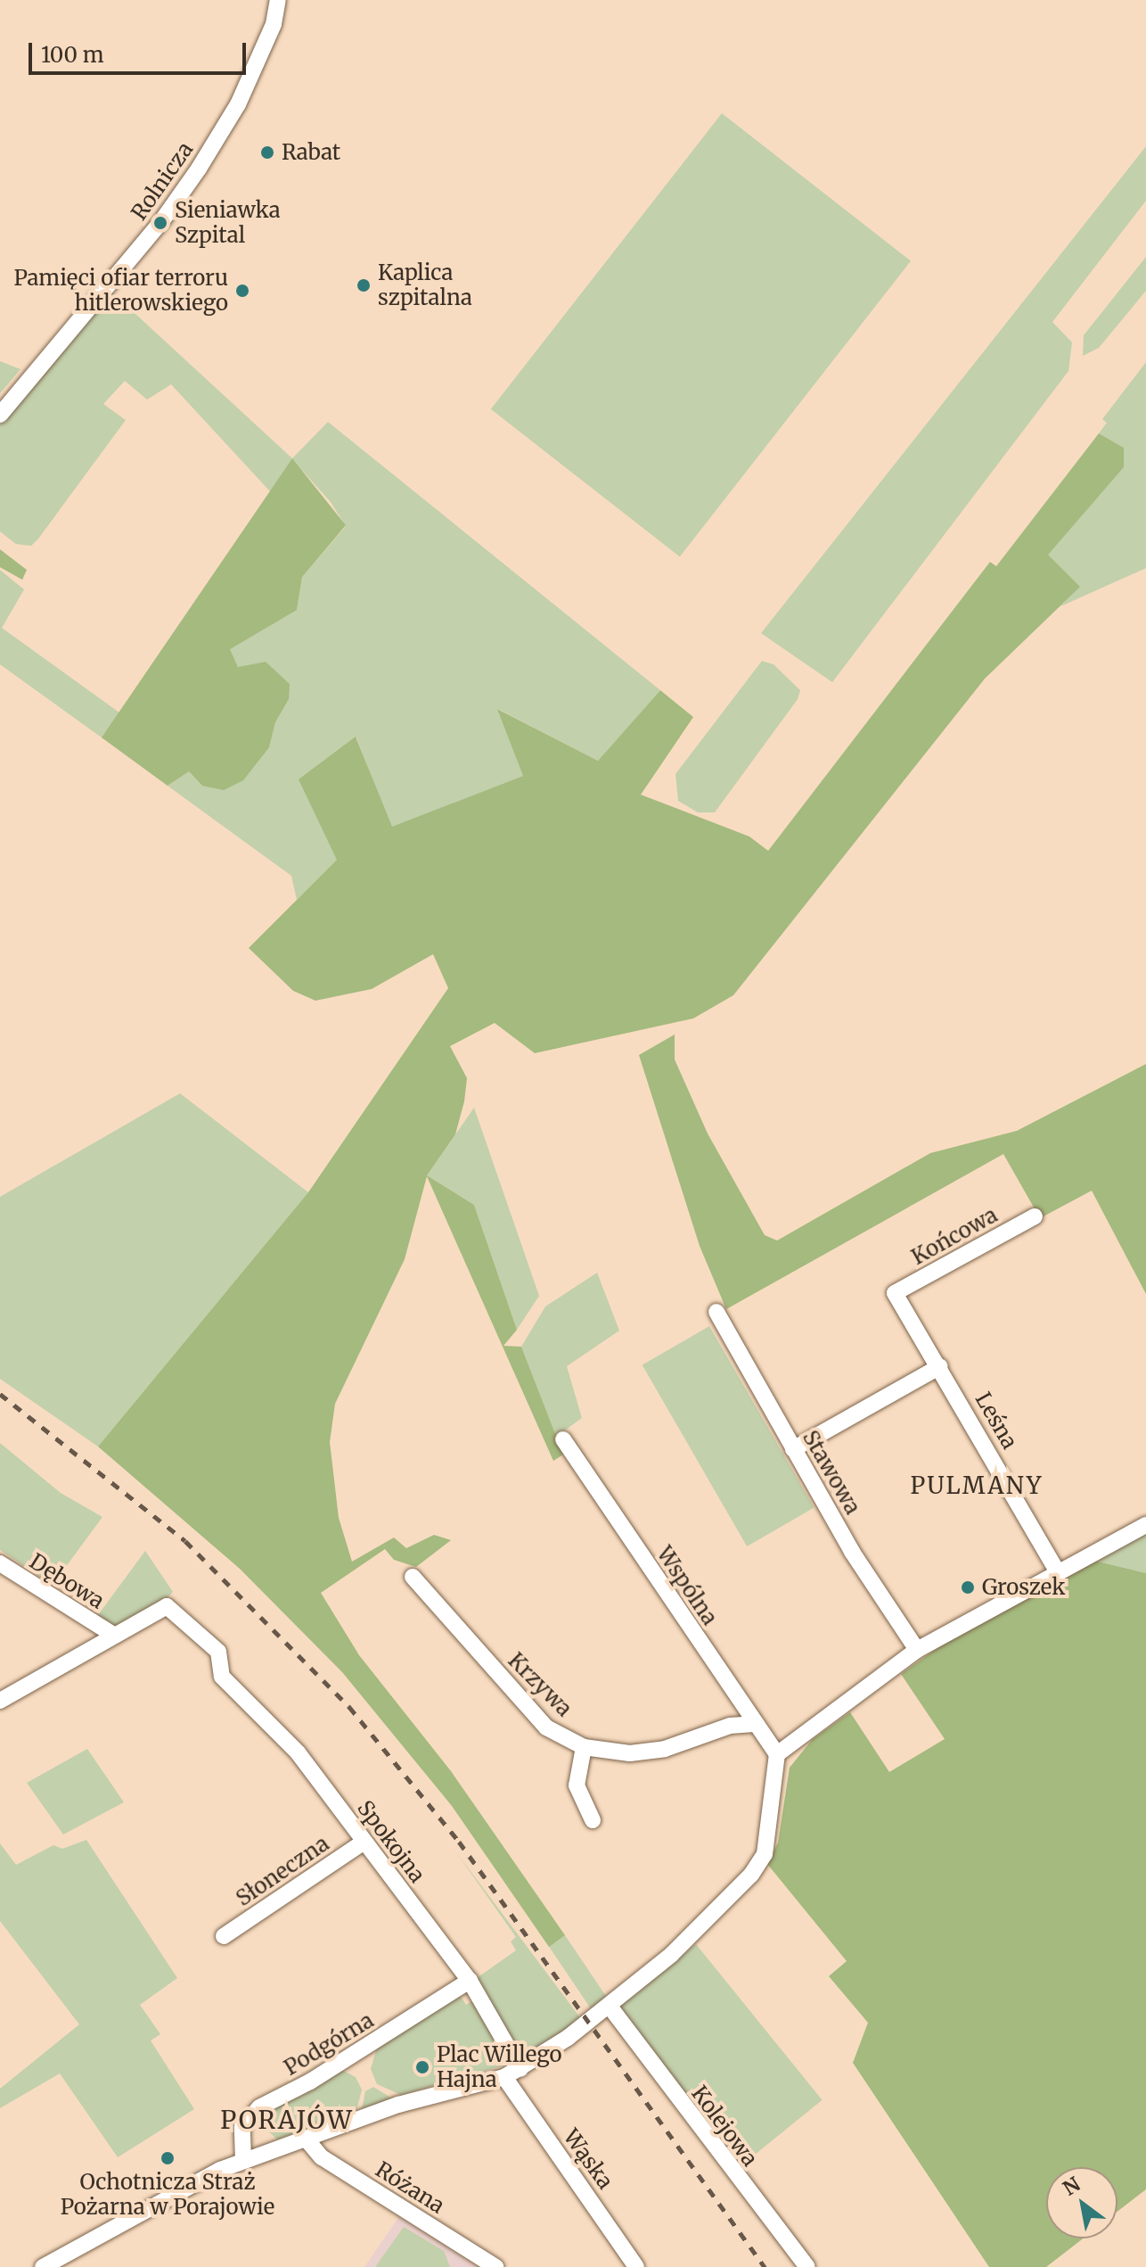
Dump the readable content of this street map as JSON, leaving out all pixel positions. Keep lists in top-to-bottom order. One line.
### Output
{"streets":{"street":["Rolnicza","Końcowa","Leśna","Stawowa","Dębowa","Wspólna","Krzywa","Spokojna","Słoneczna","Podgórna","Kolejowa","Wąska","Różana"]},"crossings":[["Końcowa","Leśna"],["Dębowa","Spokojna"],["Wspólna","Krzywa"],["Spokojna","Słoneczna"],["Spokojna","Podgórna"]],"districts":["PULMANY","PORAJÓW"],"places":["Rabat","Sieniawka Szpital","Kaplica szpitalna","Pamięci ofiar terroru hitlerowskiego","Groszek","Plac Willego Hajna","Ochotnicza Straż Pożarna w Porajowie"],"scale_bar":"100 m","north":"top left"}
